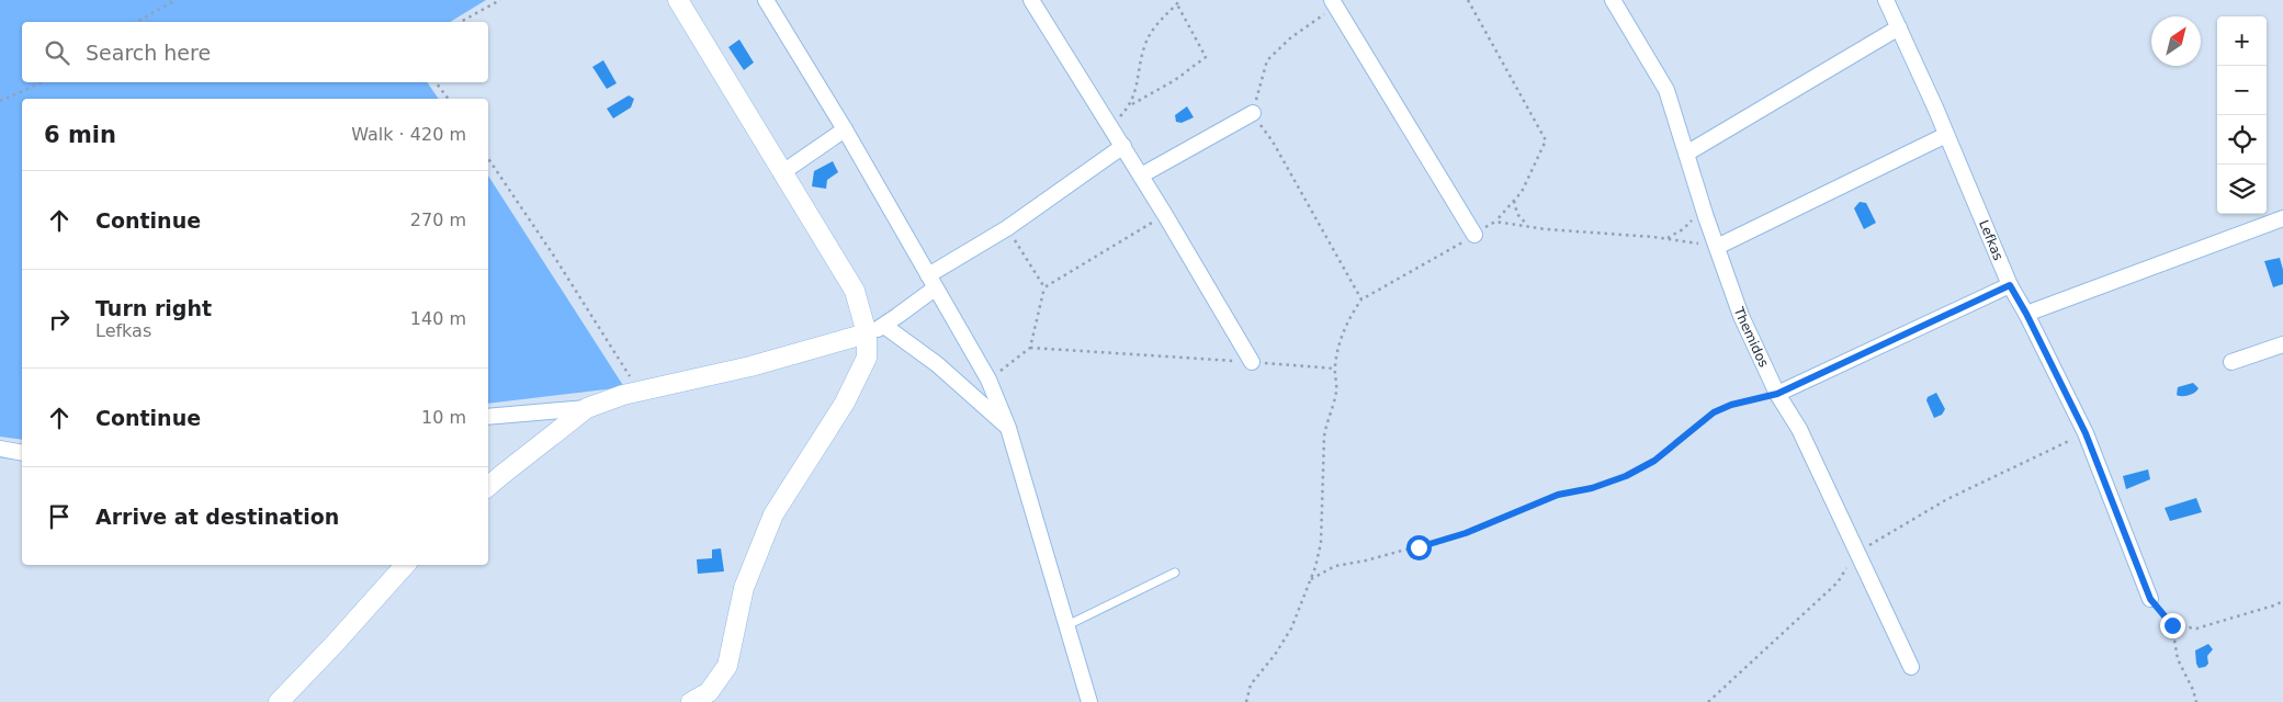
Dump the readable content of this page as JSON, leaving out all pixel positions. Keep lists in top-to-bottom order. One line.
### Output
{"streets":{"street":["Lefkas","Themidos"]},"north":"top right","page":{"map_buttons":["+","−"],"search":"Search here","heading":["6 min","Walk · 420 m"],"list":[["Continue","270 m"],["Turn right","Lefkas","140 m"],["Continue","10 m"],"Arrive at destination"]}}
